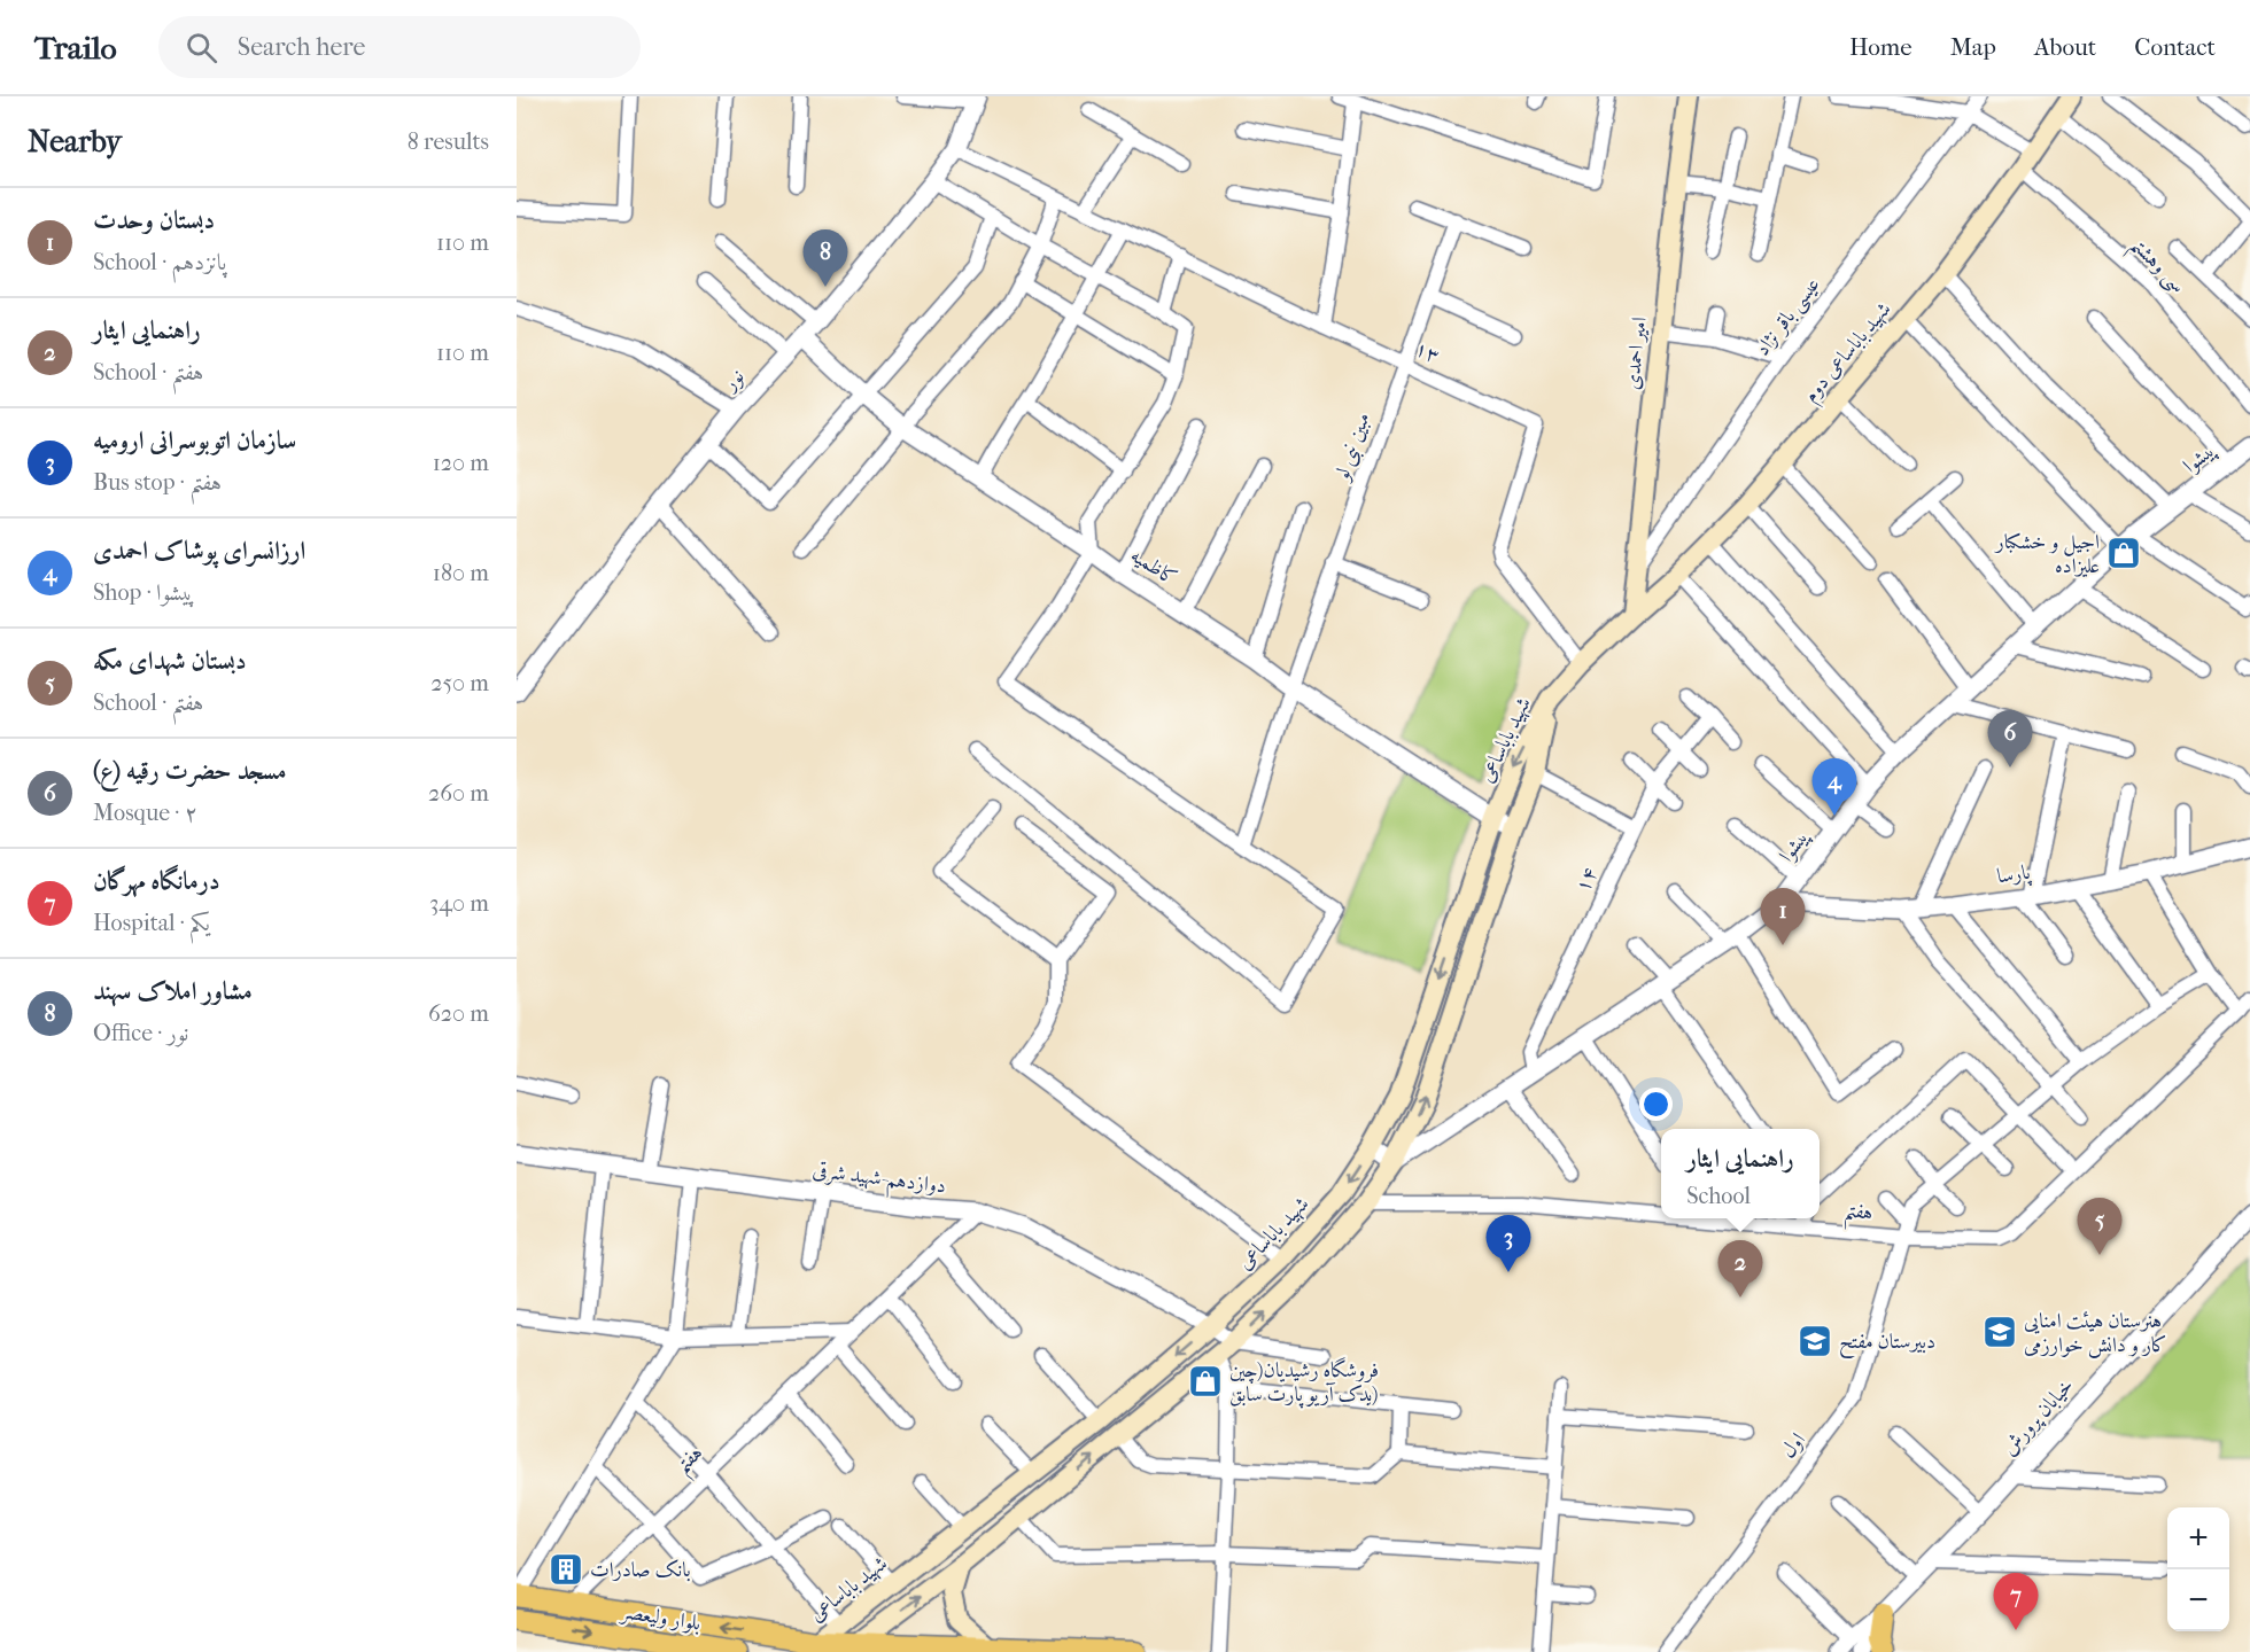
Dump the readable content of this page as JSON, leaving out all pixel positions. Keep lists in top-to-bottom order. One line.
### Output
{"streets":{"main road":["شهید باباساعی دوم","امیر احمدی","شهید باباساعی","بلوار ولیعصر"],"street":["سی وهشتم","عیسی باقر نژاد","۱۳","نور","مبین نبی لو","پیشوا","کاظمیه","پارسا","۱۴","دوازدهم-شهید شرقی","هفتم","خیابان پرورش","اول"]},"crossings":[["سی وهشتم","شهید باباساعی دوم"],["عیسی باقر نژاد","امیر احمدی"],["۱۳","نور"],["۱۳","مبین نبی لو"],["۱۳","شهید باباساعی"],["شهید باباساعی دوم","امیر احمدی"],["شهید باباساعی دوم","شهید باباساعی"],["امیر احمدی","شهید باباساعی"],["نور","کاظمیه"],["مبین نبی لو","کاظمیه"],["پیشوا","شهید باباساعی"],["پیشوا","پارسا"],["پیشوا","۱۴"],["کاظمیه","شهید باباساعی"],["شهید باباساعی","دوازدهم-شهید شرقی"],["شهید باباساعی","هفتم"],["شهید باباساعی","بلوار ولیعصر"],["دوازدهم-شهید شرقی","هفتم"],["هفتم","اول"],["هفتم","بلوار ولیعصر"]],"places":{"shop":["اجیل و خشکبار علیزاده","فروشگاه رشیدیان(چین یدک آریو پارت سابق)"],"school or university":["هنرستان هیئت امنایی کار و دانش خوارزمی","دبیرستان مفتح"],"building":["بانک صادرات"]},"page":{"header":"Trailo","search":"Search here","nav":["Home","Map","About","Contact"],"heading":["Nearby","8 results"],"list":[{"mark":"1","name":"دبستان وحدت","note":"School · پانزدهم","value":"110 m"},{"mark":"2","name":"راهنمایی ایثار","note":"School · هفتم","value":"110 m"},{"mark":"3","name":"سازمان اتوبوسرانی ارومیه","note":"Bus stop · هفتم","value":"120 m"},{"mark":"4","name":"ارزانسرای پوشاک احمدی","note":"Shop · پیشوا","value":"180 m"},{"mark":"5","name":"دبستان شهدای مکه","note":"School · هفتم","value":"250 m"},{"mark":"6","name":"مسجد حضرت رقیه (ع)","note":"Mosque · ۲","value":"260 m"},{"mark":"7","name":"درمانگاه مهرگان","note":"Hospital · یکم","value":"340 m"},{"mark":"8","name":"مشاور املاک سهند","note":"Office · نور","value":"620 m"}],"pins":["8","6","4","1","5","3","2","7"],"popup":["راهنمایی ایثار","School"],"map_buttons":["+","−"]}}
